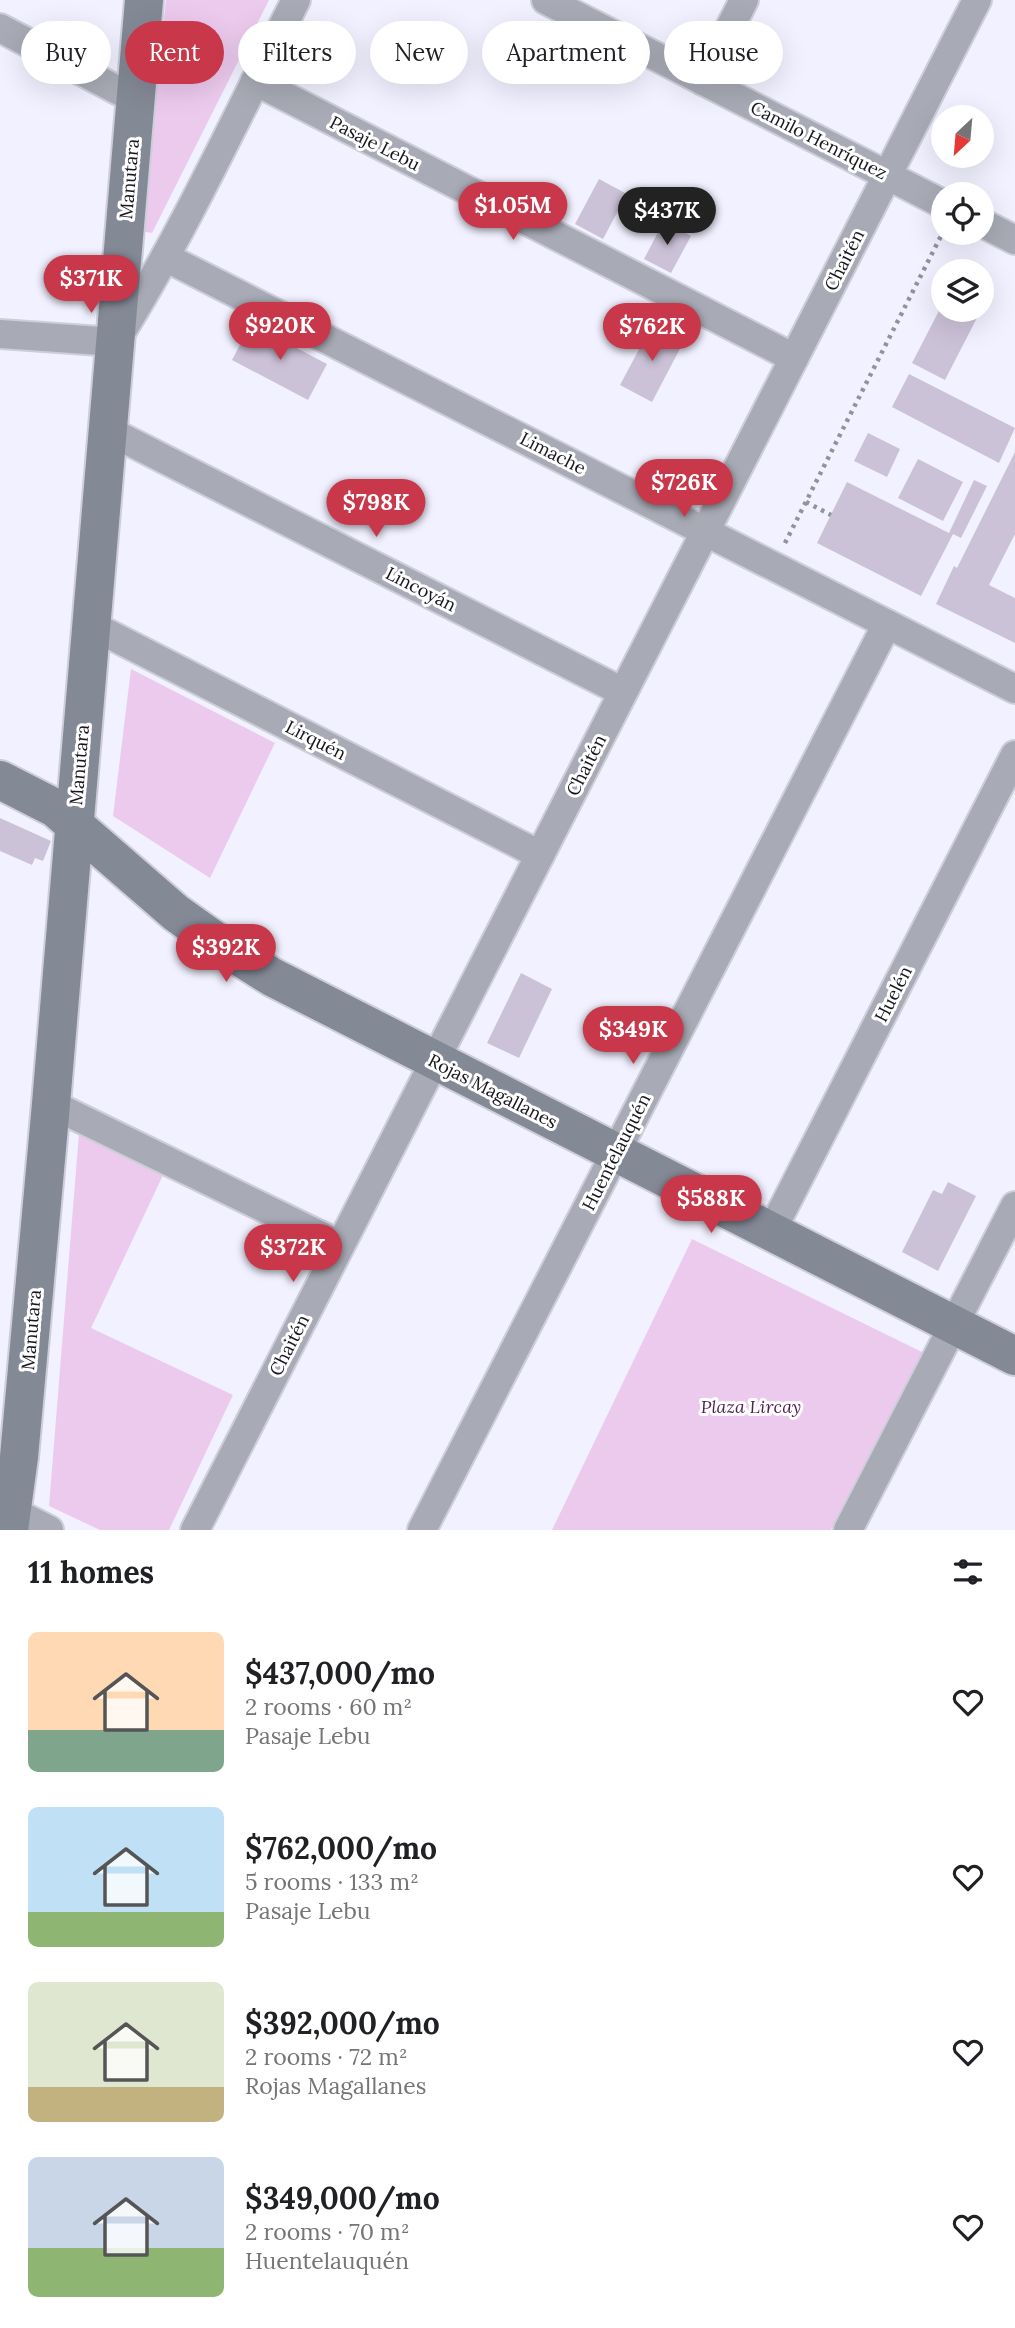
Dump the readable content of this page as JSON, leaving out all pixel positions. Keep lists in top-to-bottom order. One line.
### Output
{"streets":{"main road":["Manutara","Rojas Magallanes"],"street":["Camilo Henríquez","Pasaje Lebu","Chaitén","Limache","Lincoyán","Lirquén","Huelén","Huentelauquén"]},"crossings":[["Camilo Henríquez","Chaitén"],["Pasaje Lebu","Chaitén"],["Manutara","Lincoyán"],["Manutara","Lirquén"],["Manutara","Rojas Magallanes"],["Chaitén","Limache"],["Chaitén","Lincoyán"],["Chaitén","Lirquén"],["Chaitén","Rojas Magallanes"],["Limache","Huentelauquén"],["Huelén","Rojas Magallanes"],["Rojas Magallanes","Huentelauquén"]],"parks":["Plaza Lircay"],"north":"bottom left","page":{"chip":["Buy","Rent","Filters","New","Apartment","House"],"price":["$1.05M","$437K","$371K","$920K","$762K","$726K","$798K","$392K","$349K","$588K","$372K"],"heading":"11 homes","list":[{"name":"$437,000/mo","note":"2 rooms · 60 m² · Pasaje Lebu"},{"name":"$762,000/mo","note":"5 rooms · 133 m² · Pasaje Lebu"},{"name":"$392,000/mo","note":"2 rooms · 72 m² · Rojas Magallanes"},{"name":"$349,000/mo","note":"2 rooms · 70 m² · Huentelauquén"}]}}
